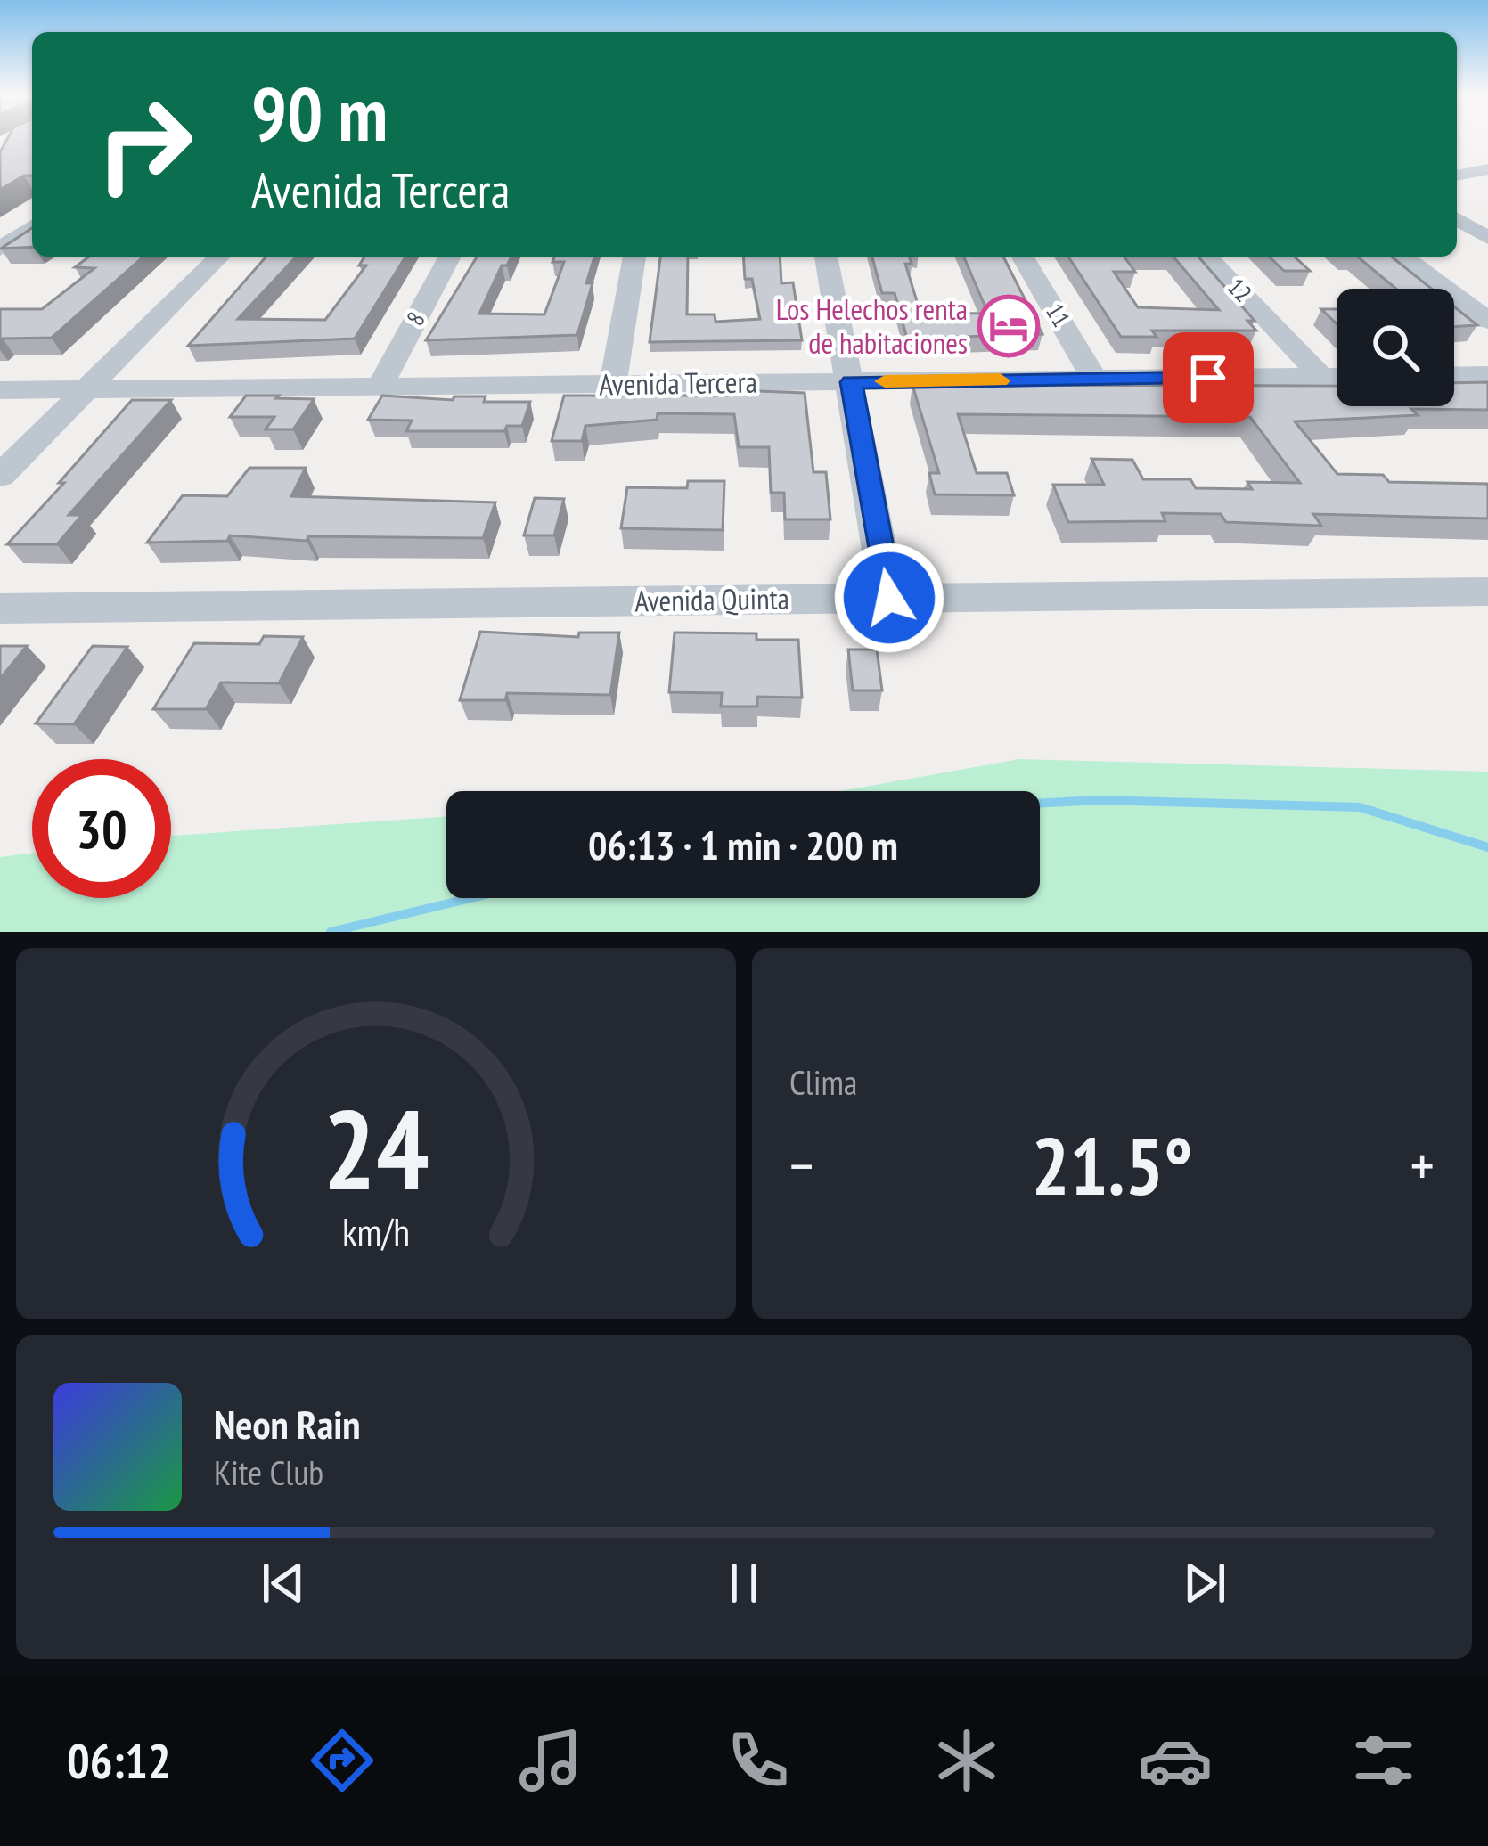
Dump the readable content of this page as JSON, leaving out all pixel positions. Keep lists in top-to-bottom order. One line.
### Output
{"streets":{"street":["12","11","8","Avenida Tercera","Avenida Quinta"]},"crossings":[["12","Avenida Tercera"],["11","Avenida Tercera"],["8","Avenida Tercera"]],"places":{"hotel":["Los Helechos renta de habitaciones"]},"page":{"turn":["90 m","Avenida Tercera"],"limit":"30","trip":"06:13 · 1 min · 200 m","tile":"Clima","heat":["−","21.5°","+"],"song":["Neon Rain","Kite Club"],"tabs":"06:12","gauge":["24","km/h"]}}
